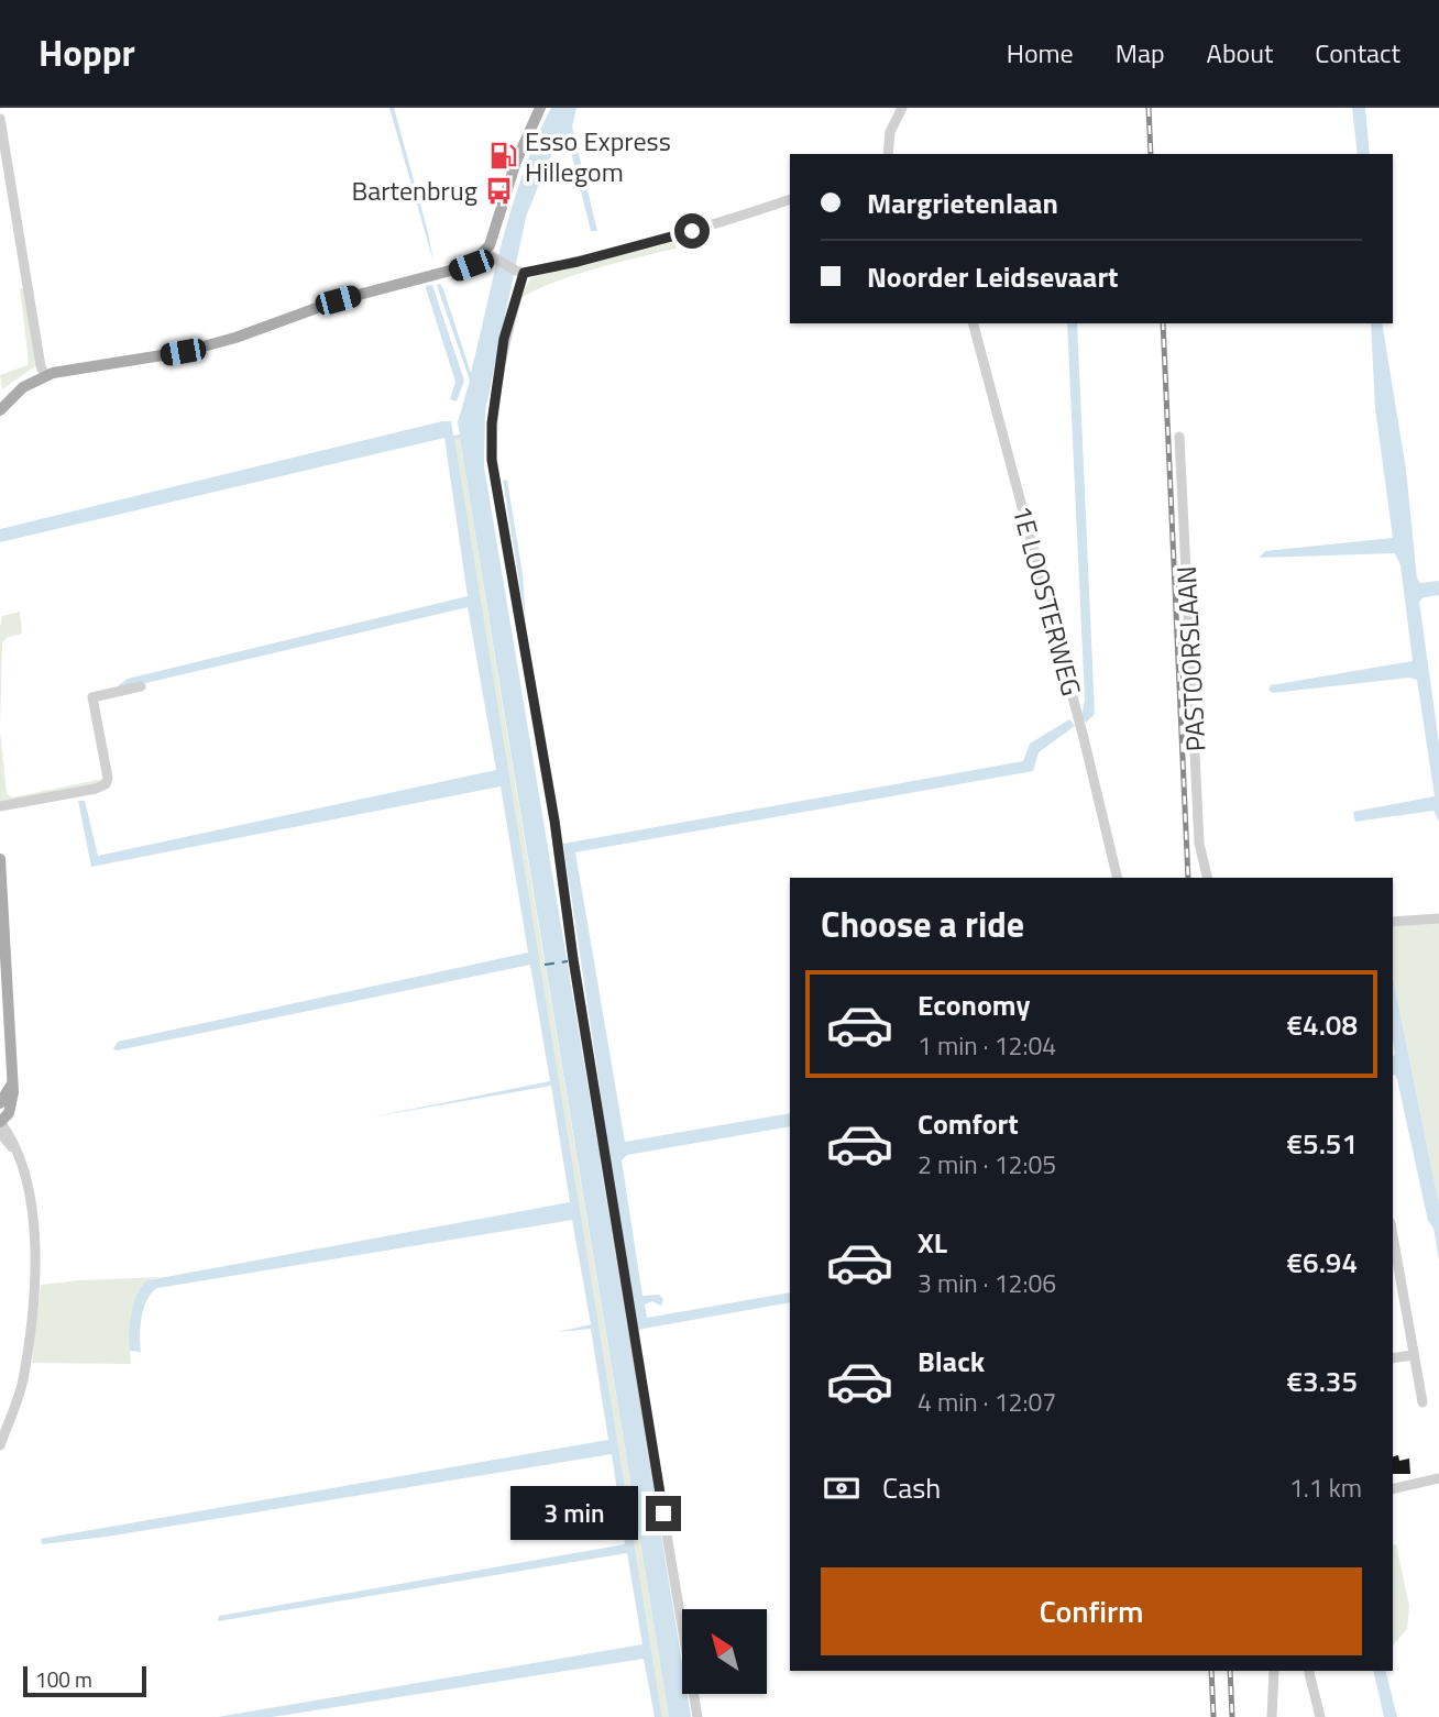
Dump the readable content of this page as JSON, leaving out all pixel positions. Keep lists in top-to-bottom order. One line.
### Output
{"streets":{"street":["1E LOOSTERWEG","PASTOORSLAAN"]},"places":{"fuel station":["Esso Express Hillegom"],"bus stop":["Bartenbrug"]},"scale_bar":"100 m","north":"top left","page":{"header":"Hoppr","nav":["Home","Map","About","Contact"],"banner":["Margrietenlaan","Noorder Leidsevaart"],"heading":"Choose a ride","list":[{"name":"Economy","note":"1 min · 12:04","value":"€4.08"},{"name":"Comfort","note":"2 min · 12:05","value":"€5.51"},{"name":"XL","note":"3 min · 12:06","value":"€6.94"},{"name":"Black","note":"4 min · 12:07","value":"€3.35"}],"pay":["Cash","1.1 km"],"bubble":"3 min","buttons":"Confirm","scale":"100 m"}}
